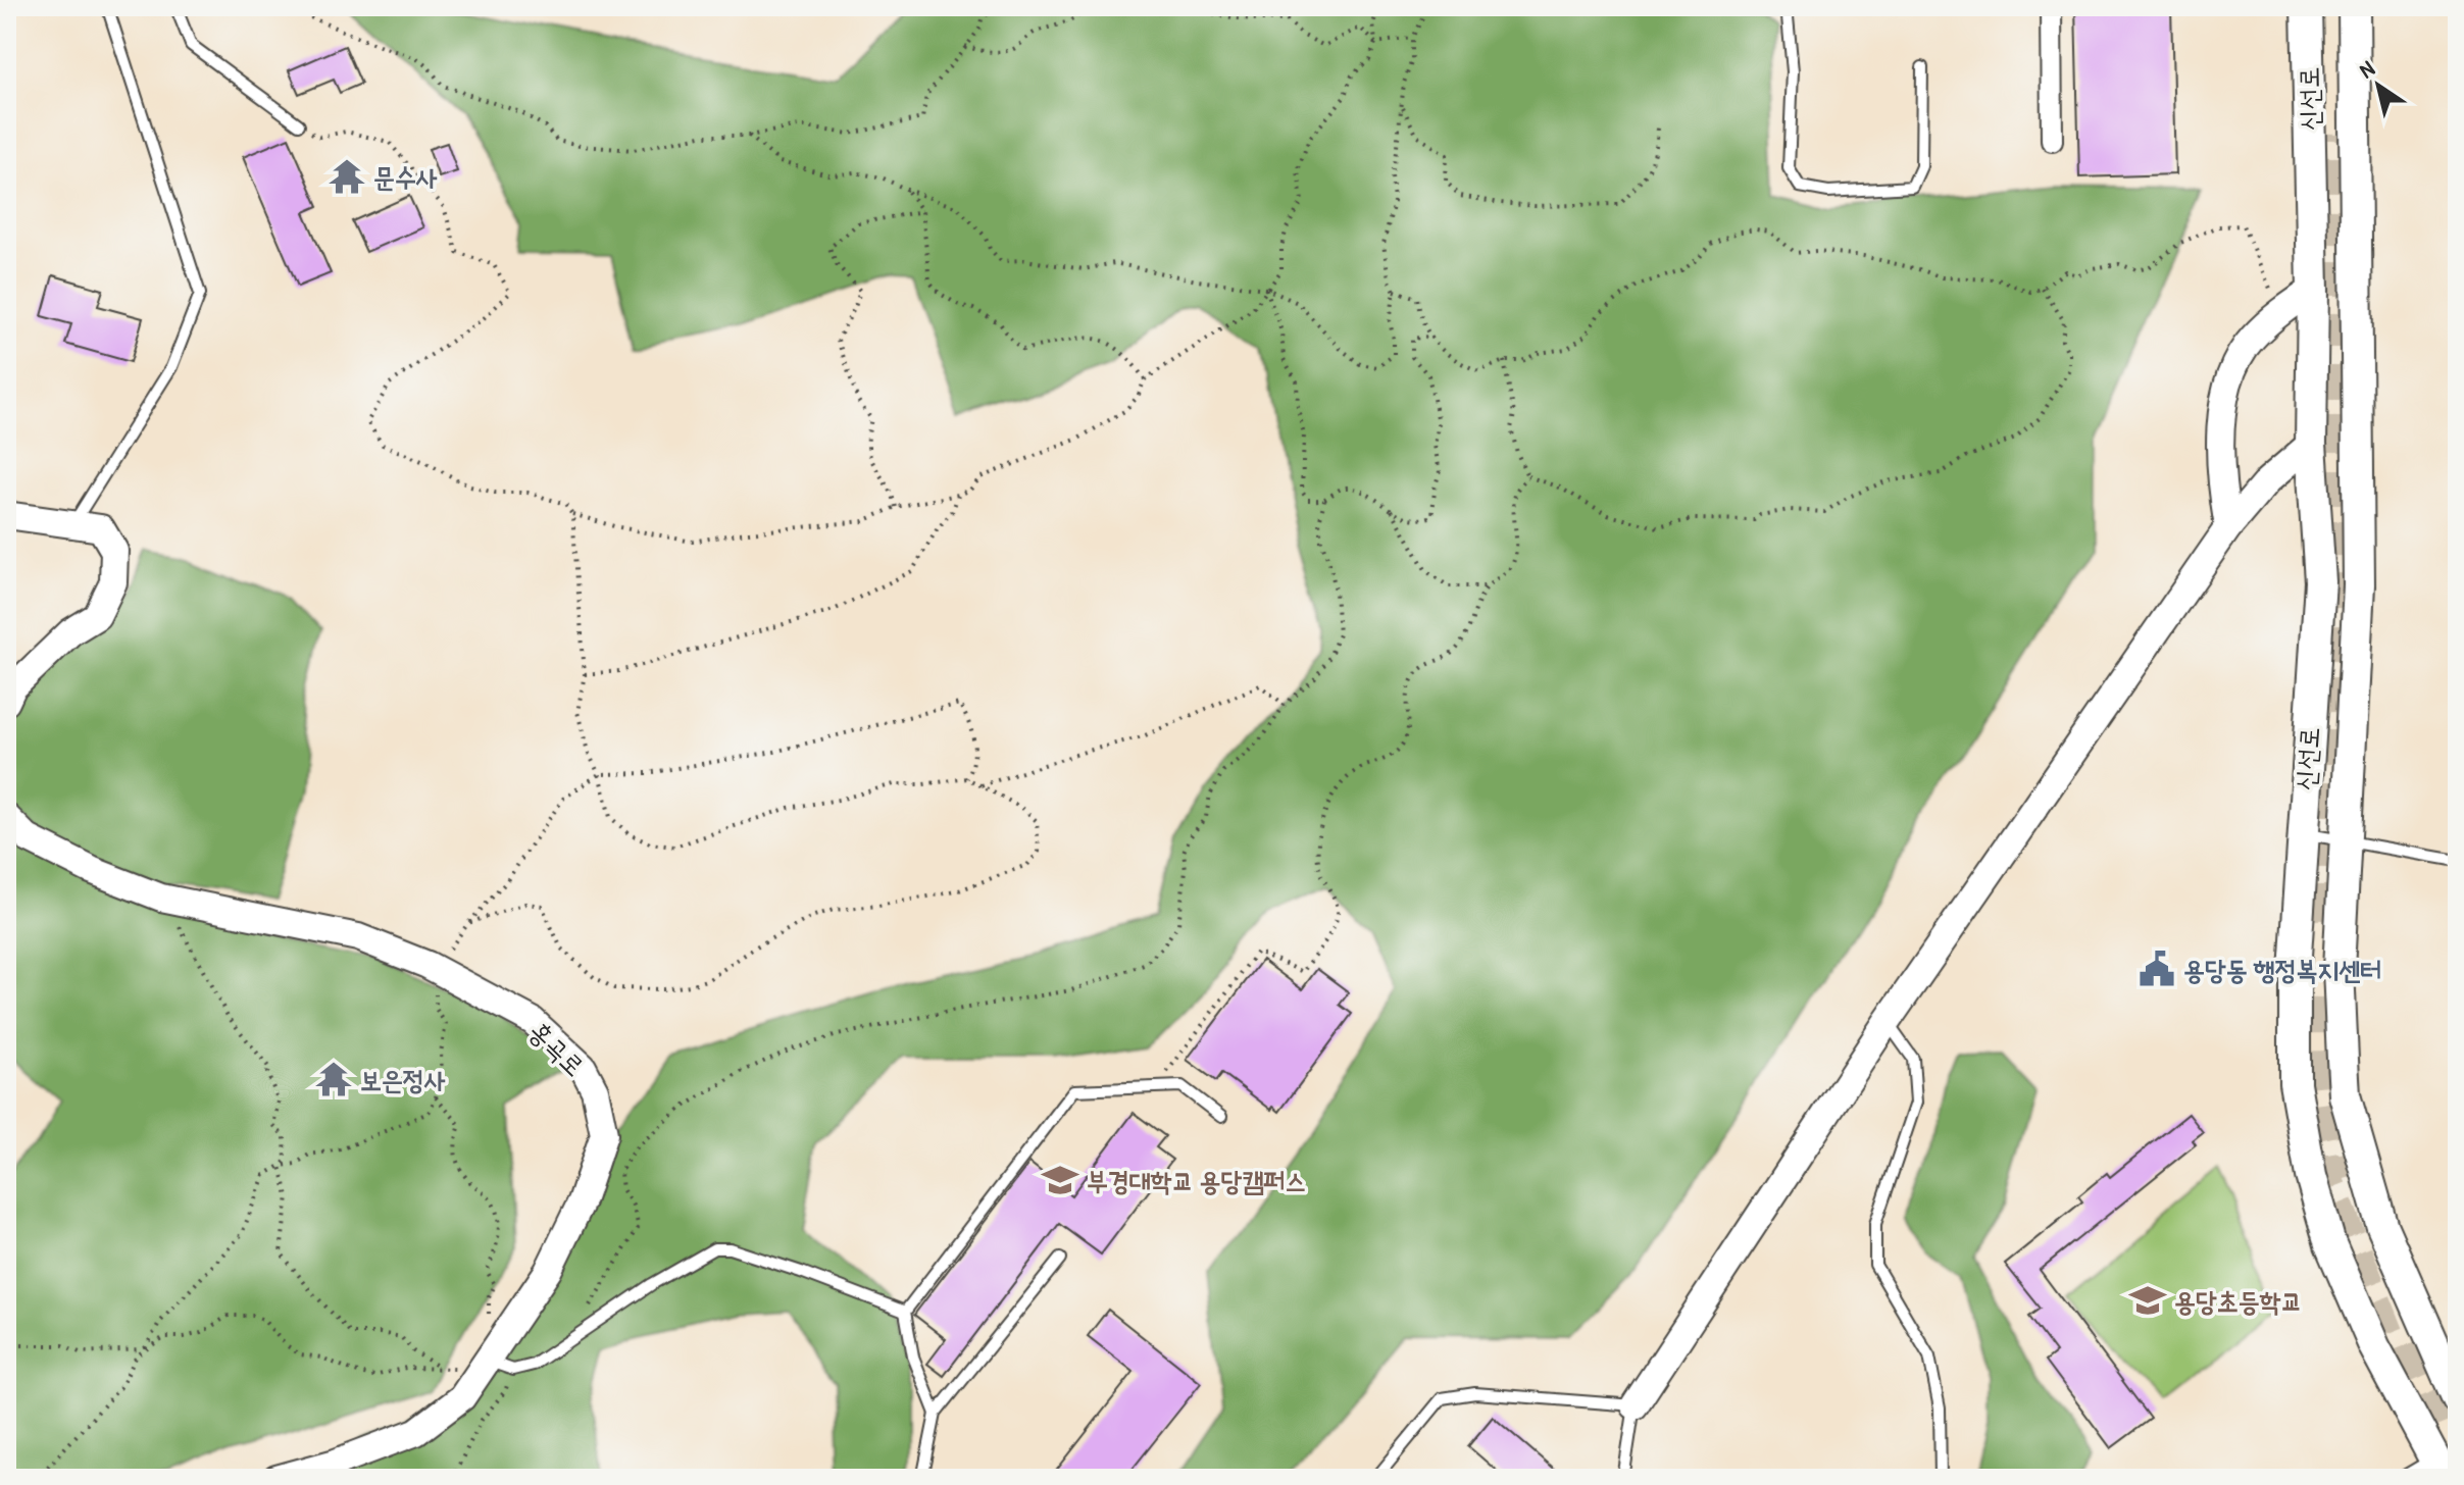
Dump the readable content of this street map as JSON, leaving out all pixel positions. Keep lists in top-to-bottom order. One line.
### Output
{"streets":{"main road":["신선로"],"street":["홍곡로"]},"places":{"temple":["문수사","보은정사"],"public building":["용당동 행정복지센터"],"school or university":["부경대학교 용당캠퍼스","용당초등학교"]},"north":"top left"}
